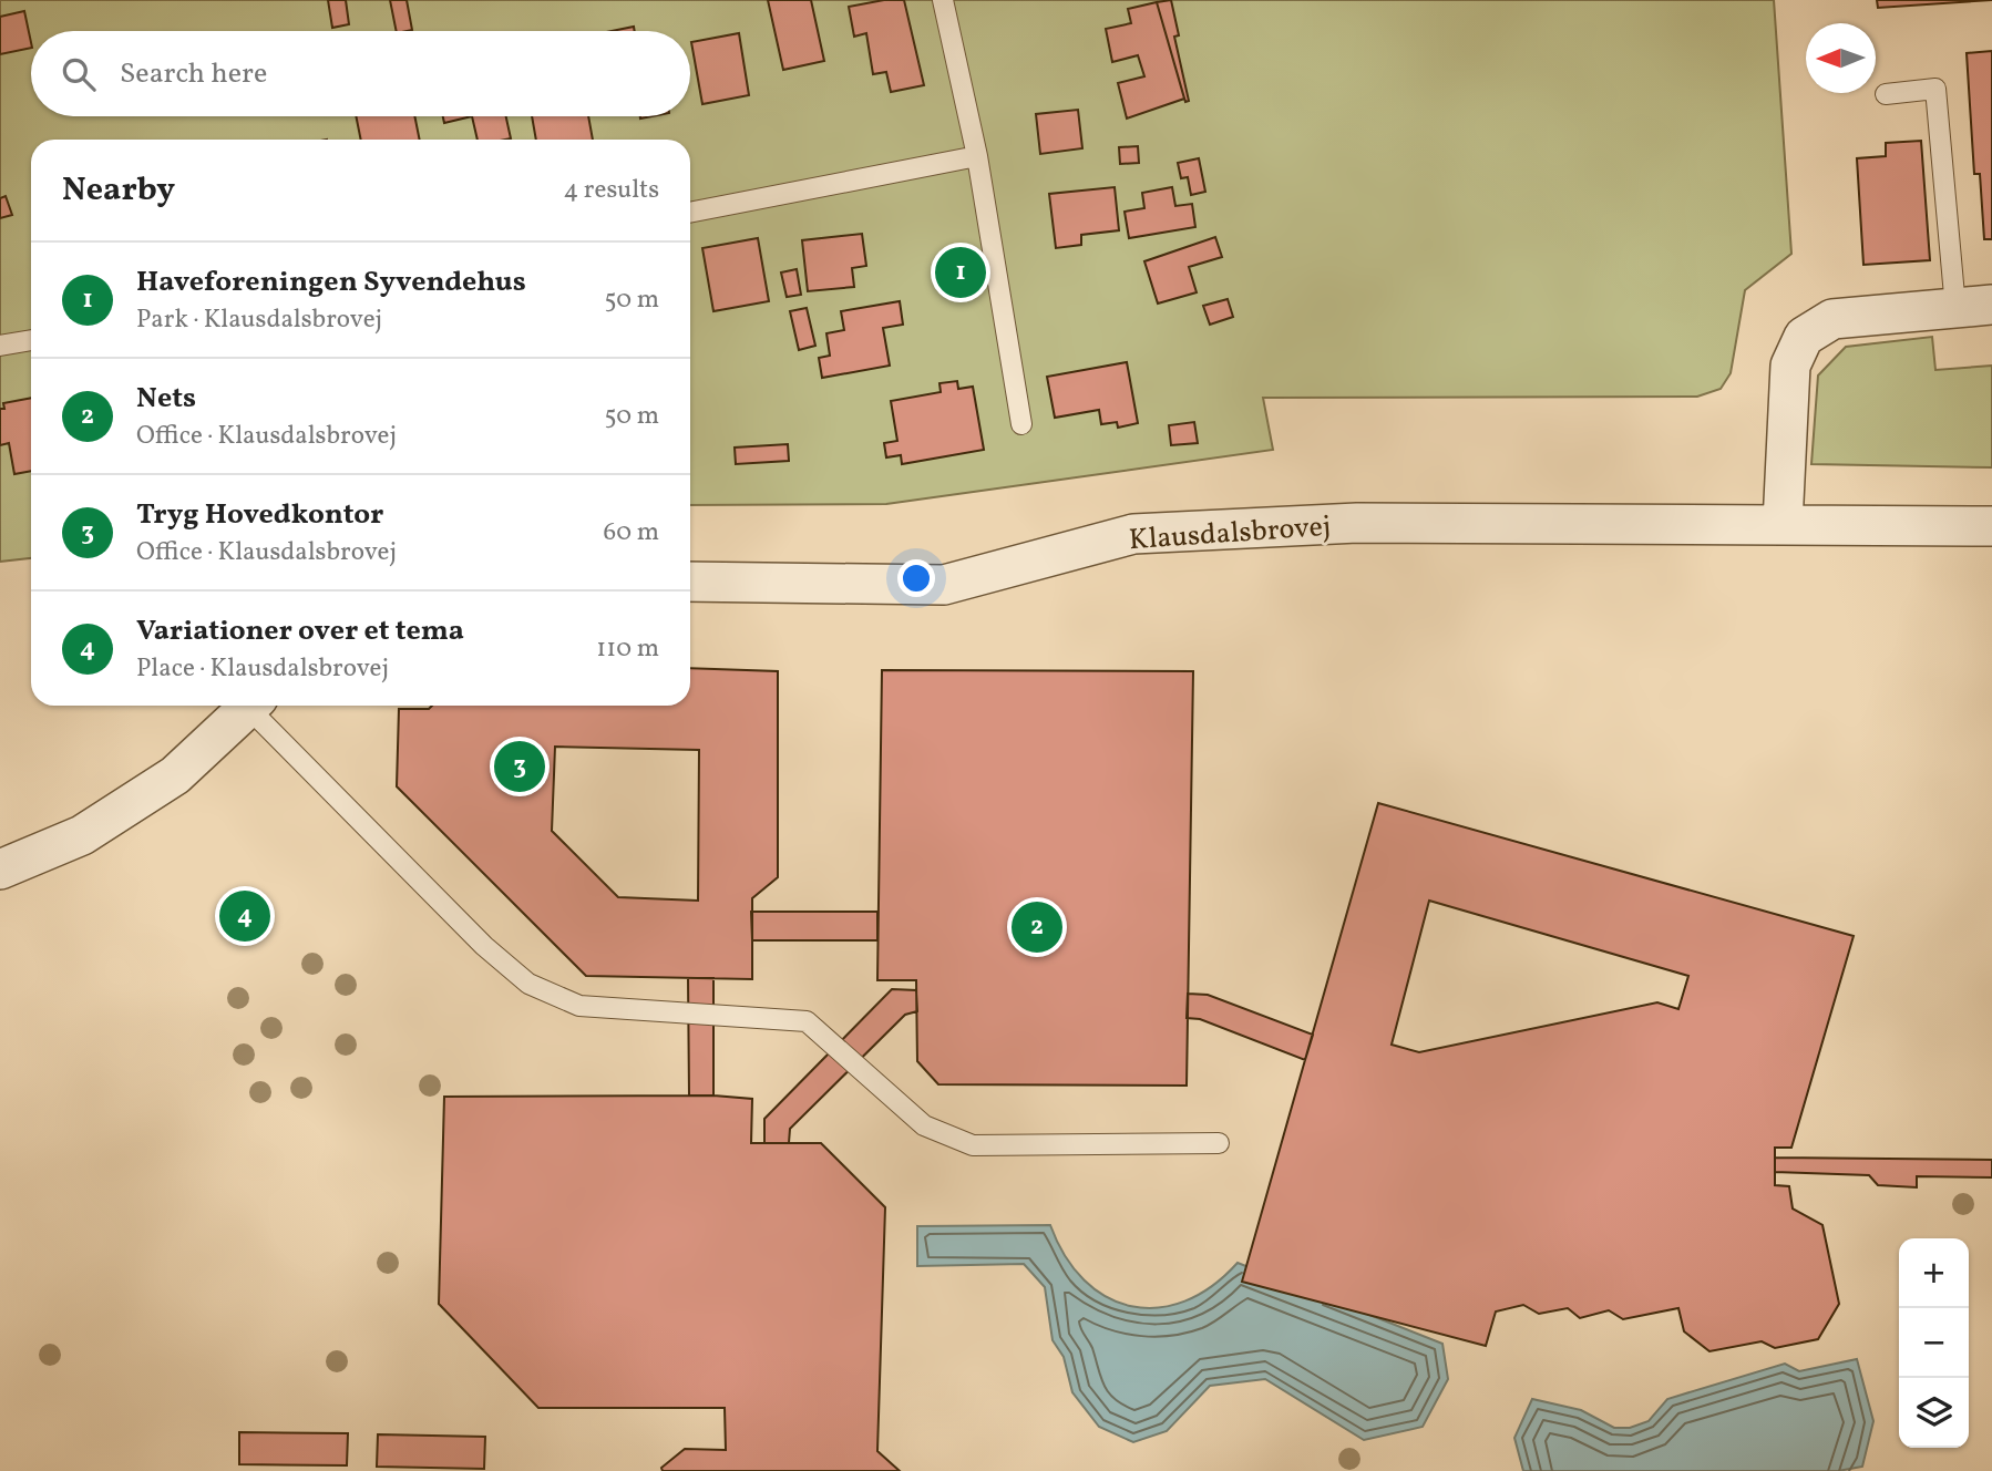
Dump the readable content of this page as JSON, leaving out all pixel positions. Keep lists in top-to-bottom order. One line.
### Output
{"streets":{"street":["Klausdalsbrovej"]},"north":"left","page":{"search":"Search here","heading":["Nearby","4 results"],"list":[{"mark":"1","name":"Haveforeningen Syvendehus","note":"Park · Klausdalsbrovej","value":"50 m"},{"mark":"2","name":"Nets","note":"Office · Klausdalsbrovej","value":"50 m"},{"mark":"3","name":"Tryg Hovedkontor","note":"Office · Klausdalsbrovej","value":"60 m"},{"mark":"4","name":"Variationer over et tema","note":"Place · Klausdalsbrovej","value":"110 m"}],"pins":["1","3","4","2"],"map_buttons":["+","−"]}}
